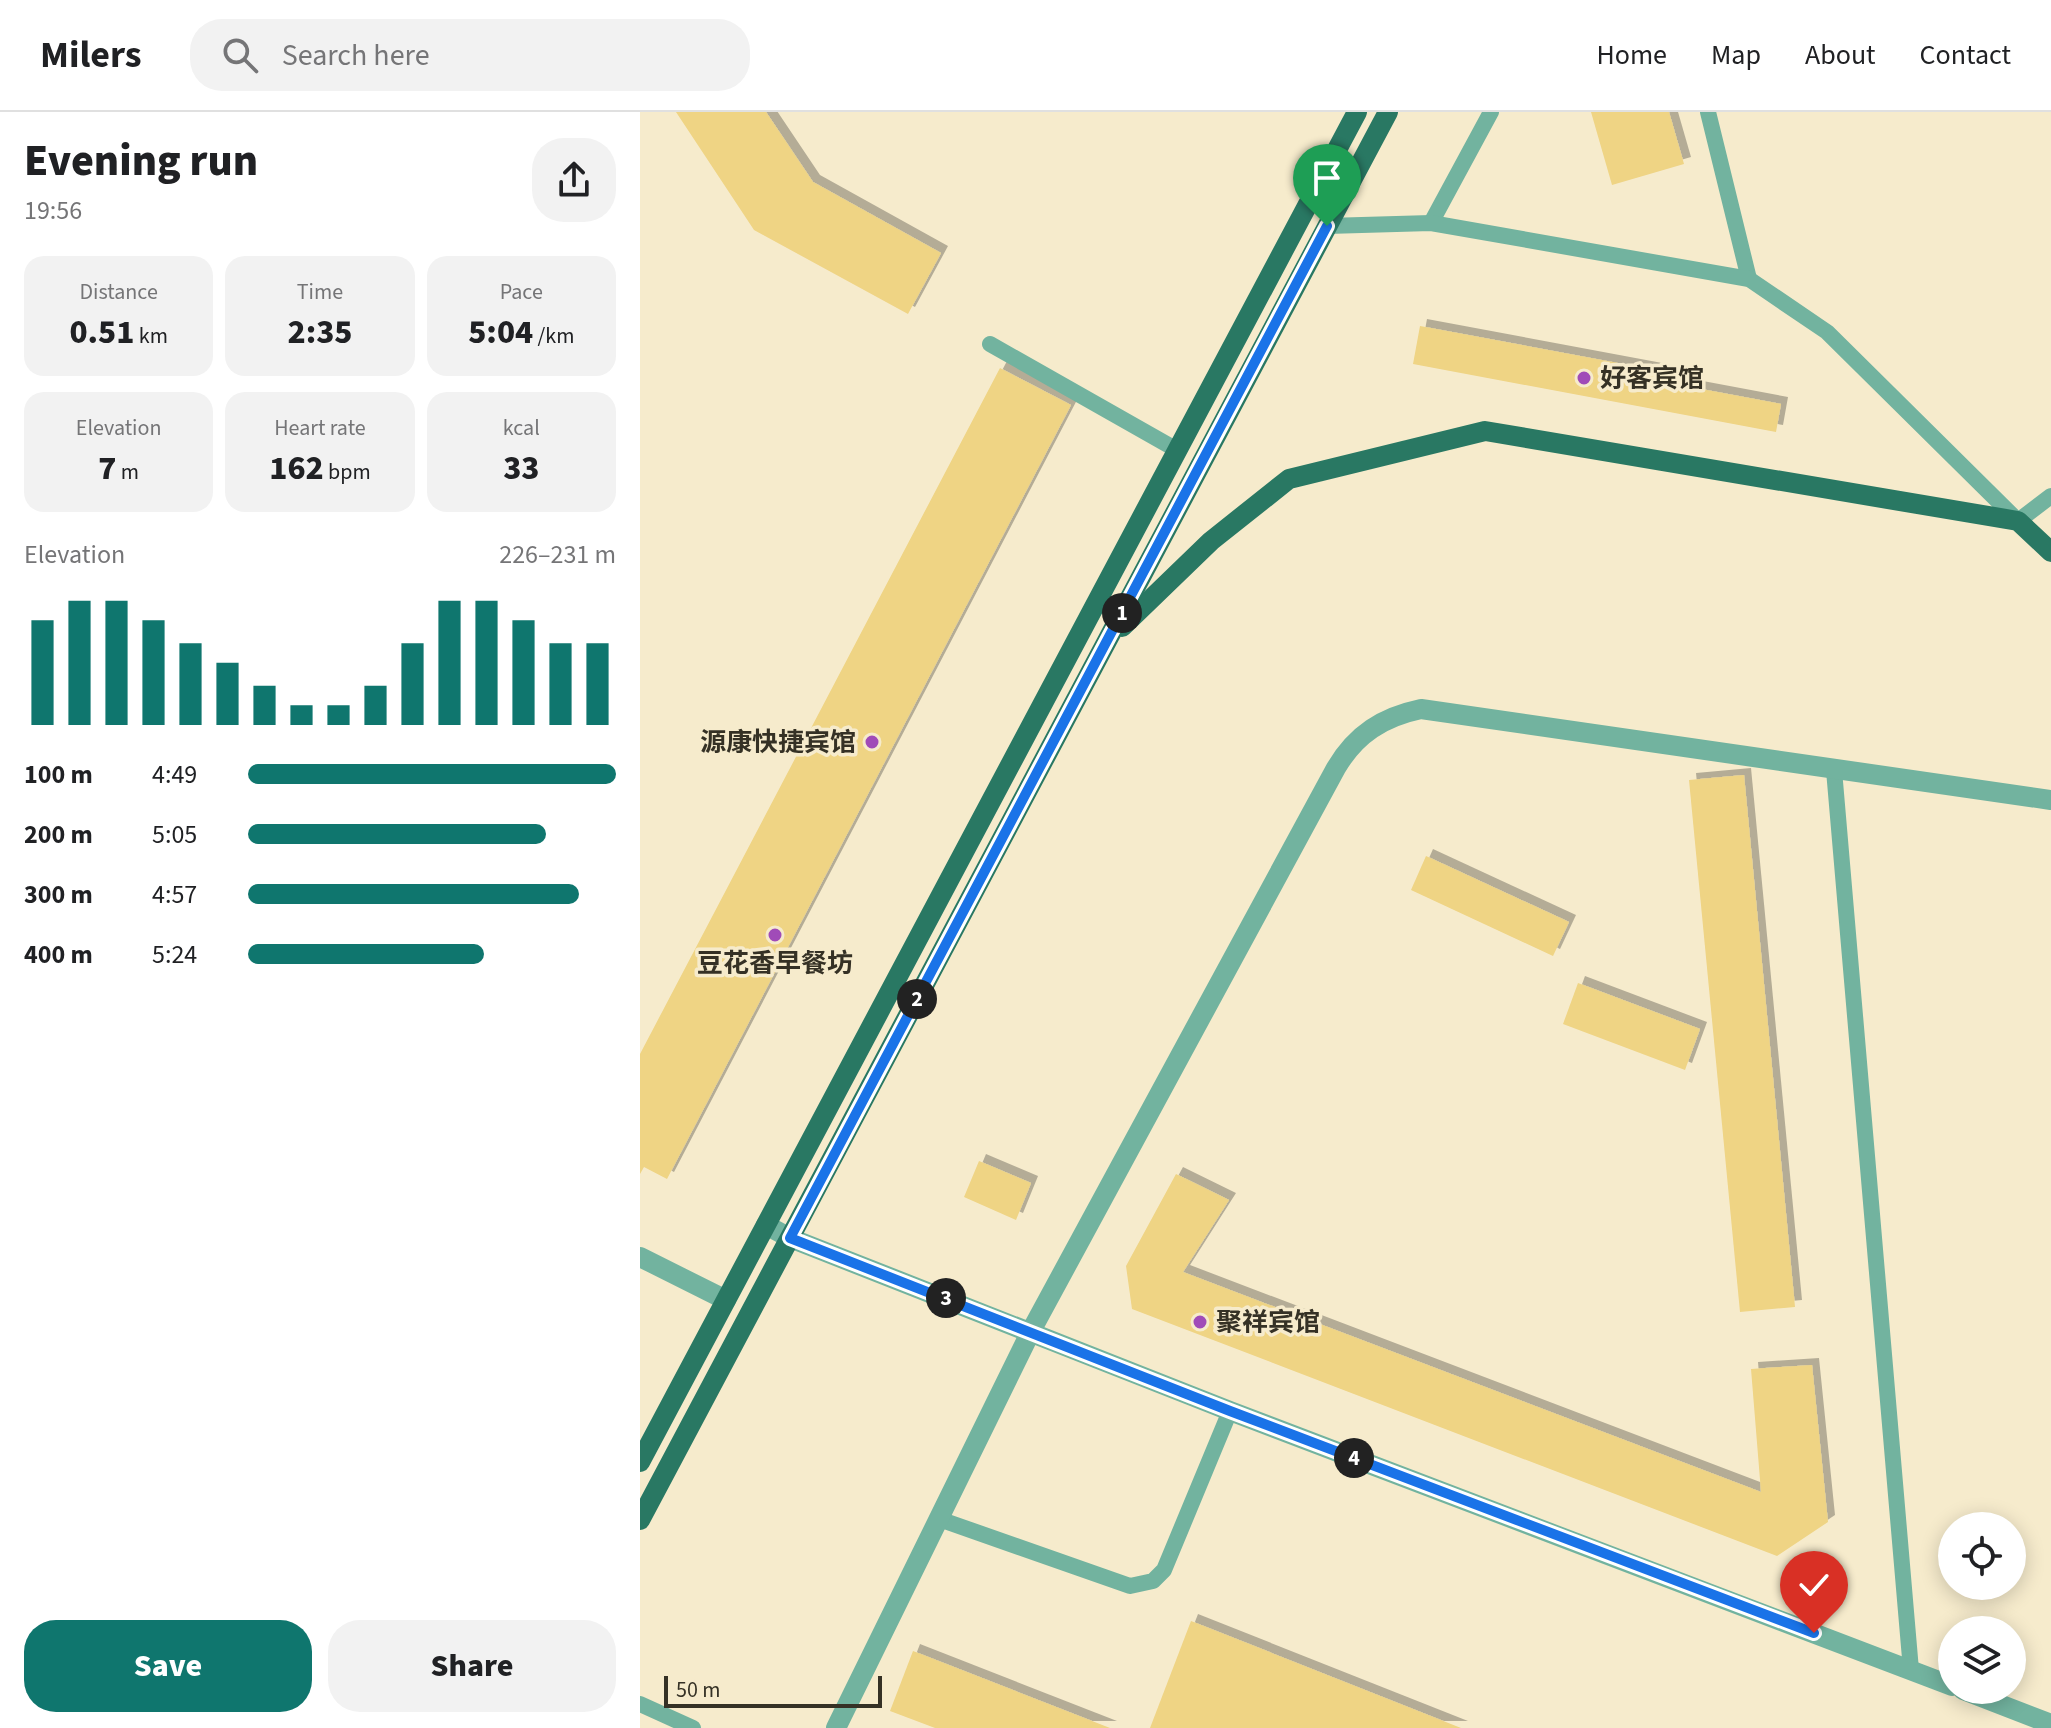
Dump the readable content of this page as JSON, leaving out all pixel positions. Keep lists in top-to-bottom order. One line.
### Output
{"places":["好客宾馆","源康快捷宾馆","豆花香早餐坊","聚祥宾馆"],"scale_bar":"50 m","page":{"header":"Milers","search":"Search here","nav":["Home","Map","About","Contact"],"heading":["Evening run","19:56"],"stats":[["Distance","0.51 km"],["Time","2:35"],["Pace","5:04 /km"],["Elevation","7 m"],["Heart rate","162 bpm"],["kcal","33"]],"chart":["Elevation","226–231 m"],"pins":["1","2","3","4"],"list":[{"name":"100 m","note":"4:49"},{"name":"200 m","note":"5:05"},{"name":"300 m","note":"4:57"},{"name":"400 m","note":"5:24"}],"buttons":["Save","Share"],"scale":"50 m"}}
